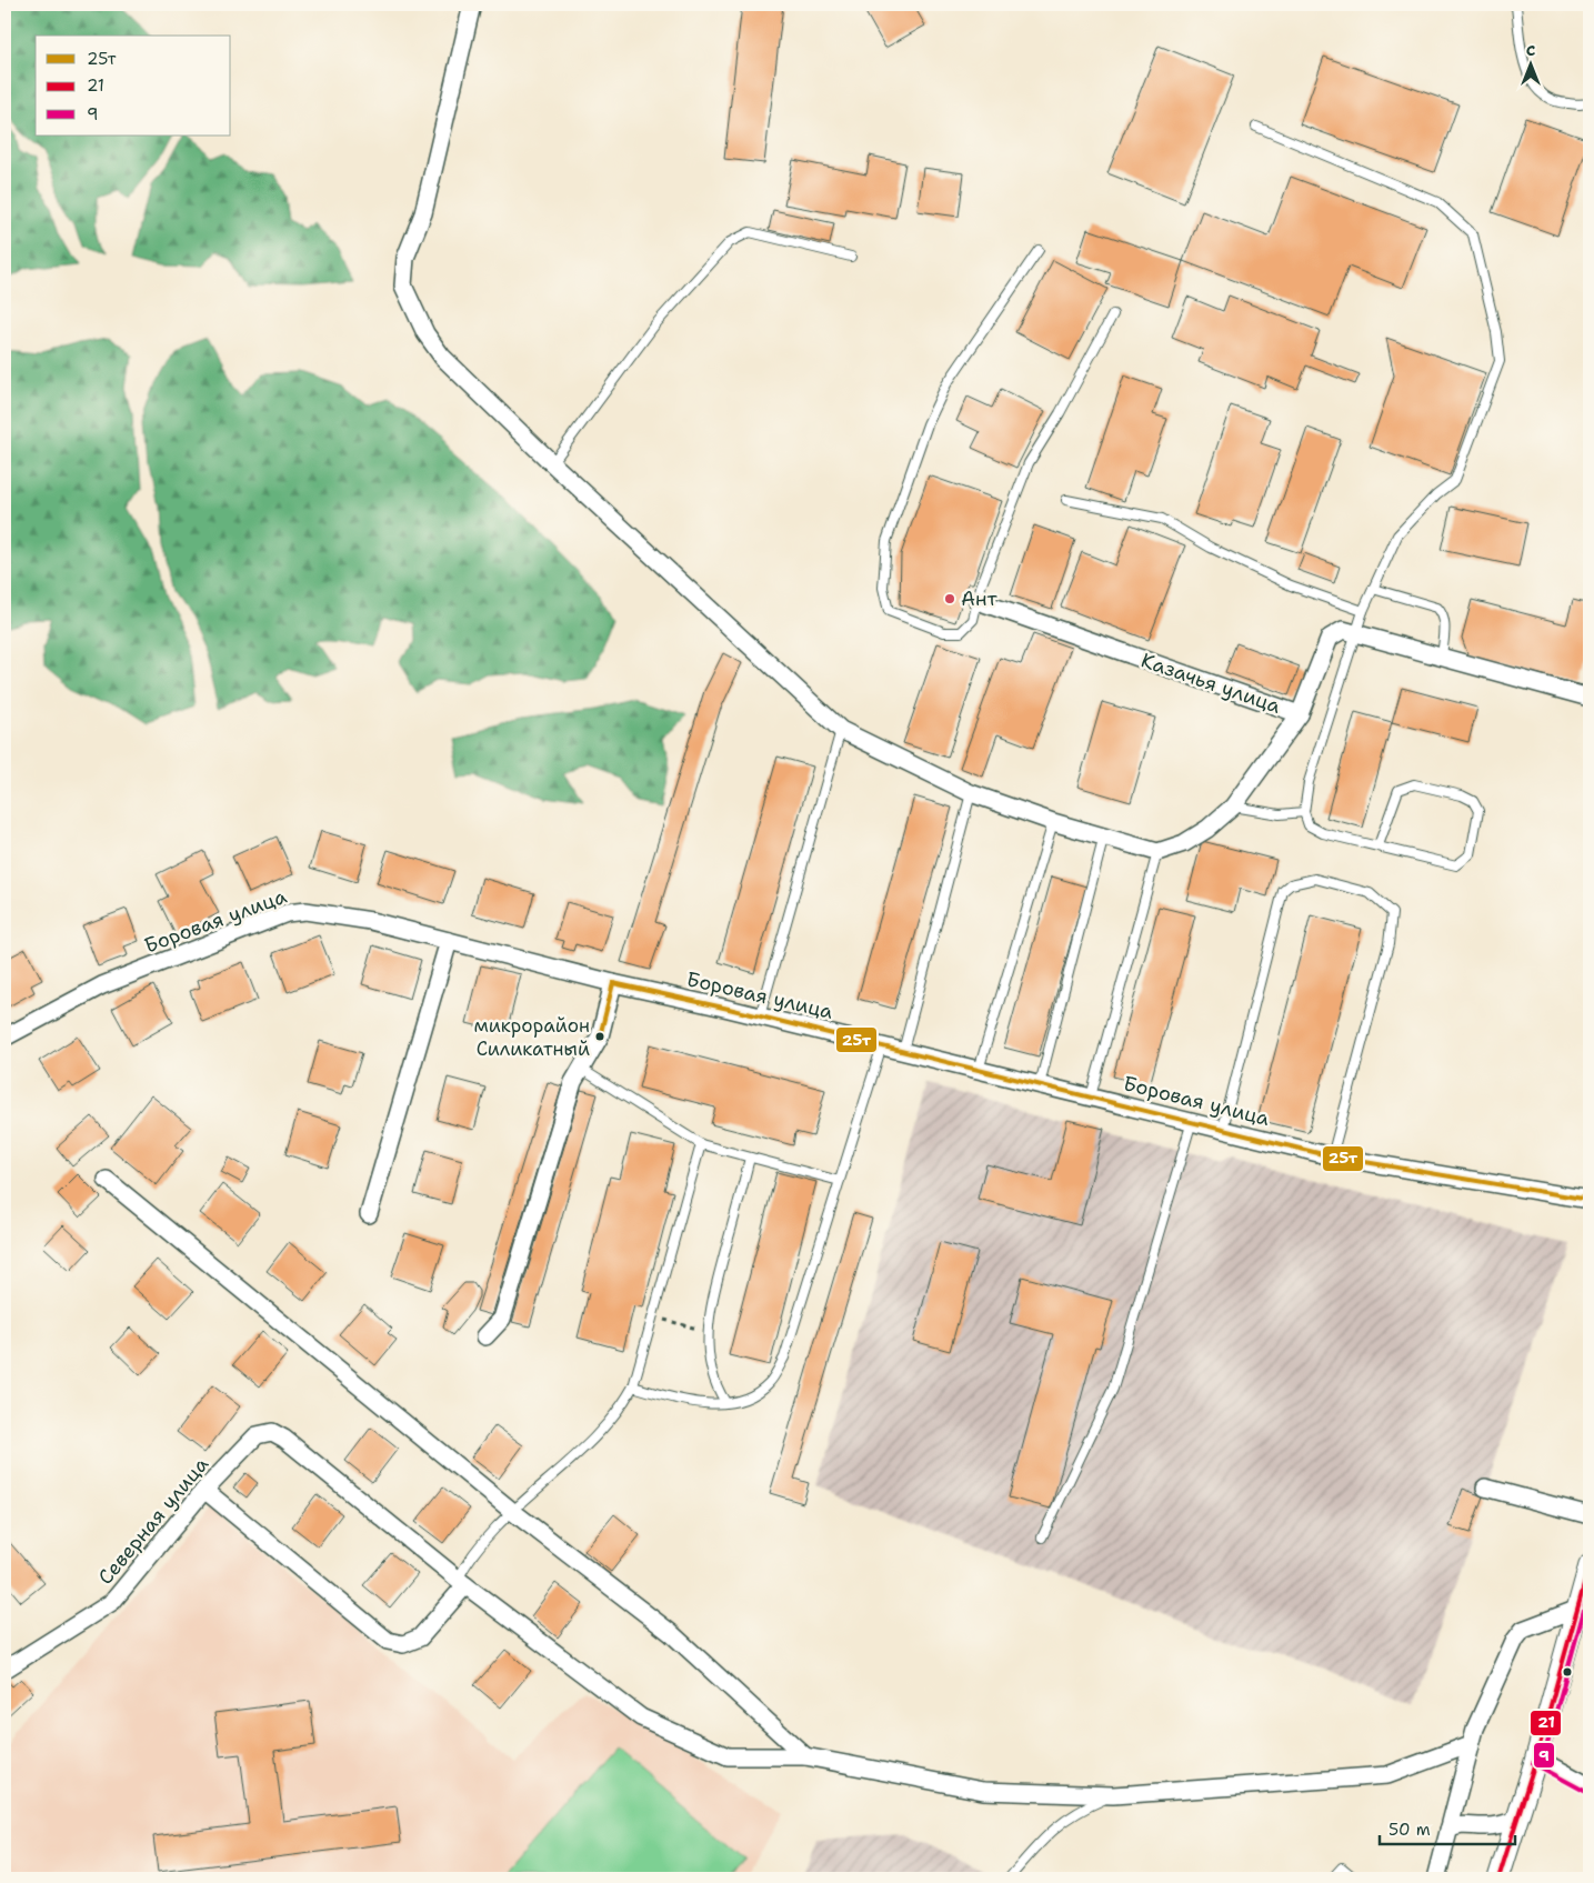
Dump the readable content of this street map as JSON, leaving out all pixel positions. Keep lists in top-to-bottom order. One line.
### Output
{"streets":{"street":["Казачья улица","Боровая улица","Северная улица"]},"places":["Ант","микрорайон Силикатный"],"lines":["transit line 25т","transit line 21","transit line 9"],"legend":["25т","21","9"],"scale_bar":"50 m","north":"top"}
